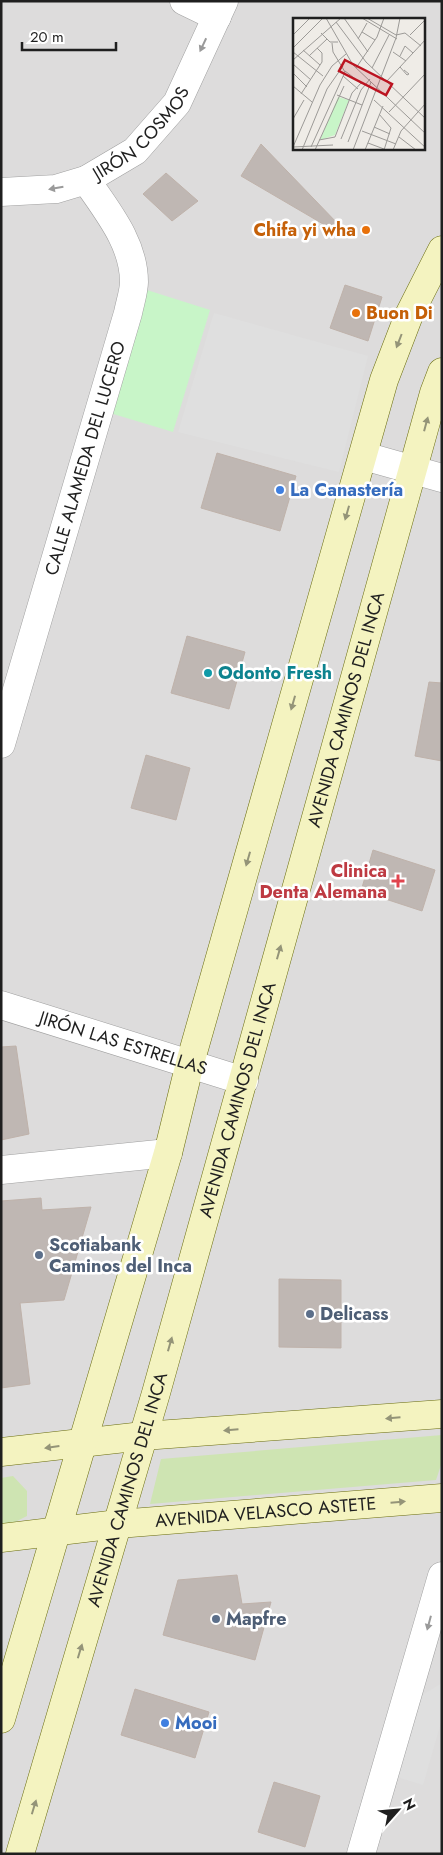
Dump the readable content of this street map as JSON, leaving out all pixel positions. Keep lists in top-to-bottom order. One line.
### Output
{"streets":{"main road":["AVENIDA CAMINOS DEL INCA","AVENIDA VELASCO ASTETE"],"street":["JIRÓN COSMOS","CALLE ALAMEDA DEL LUCERO","JIRÓN LAS ESTRELLAS"]},"crossings":[["JIRÓN COSMOS","CALLE ALAMEDA DEL LUCERO"],["AVENIDA CAMINOS DEL INCA","JIRÓN LAS ESTRELLAS"],["AVENIDA CAMINOS DEL INCA","AVENIDA VELASCO ASTETE"]],"one_way":["JIRÓN COSMOS"],"places":{"other":["Chifa yi wha","Buon Di","La Canastería","Odonto Fresh","Scotiabank Caminos del Inca","Delicass","Mapfre","Mooi"],"health":["Clinica Denta Alemana"]},"scale_bar":"20 m","north":"top right"}
